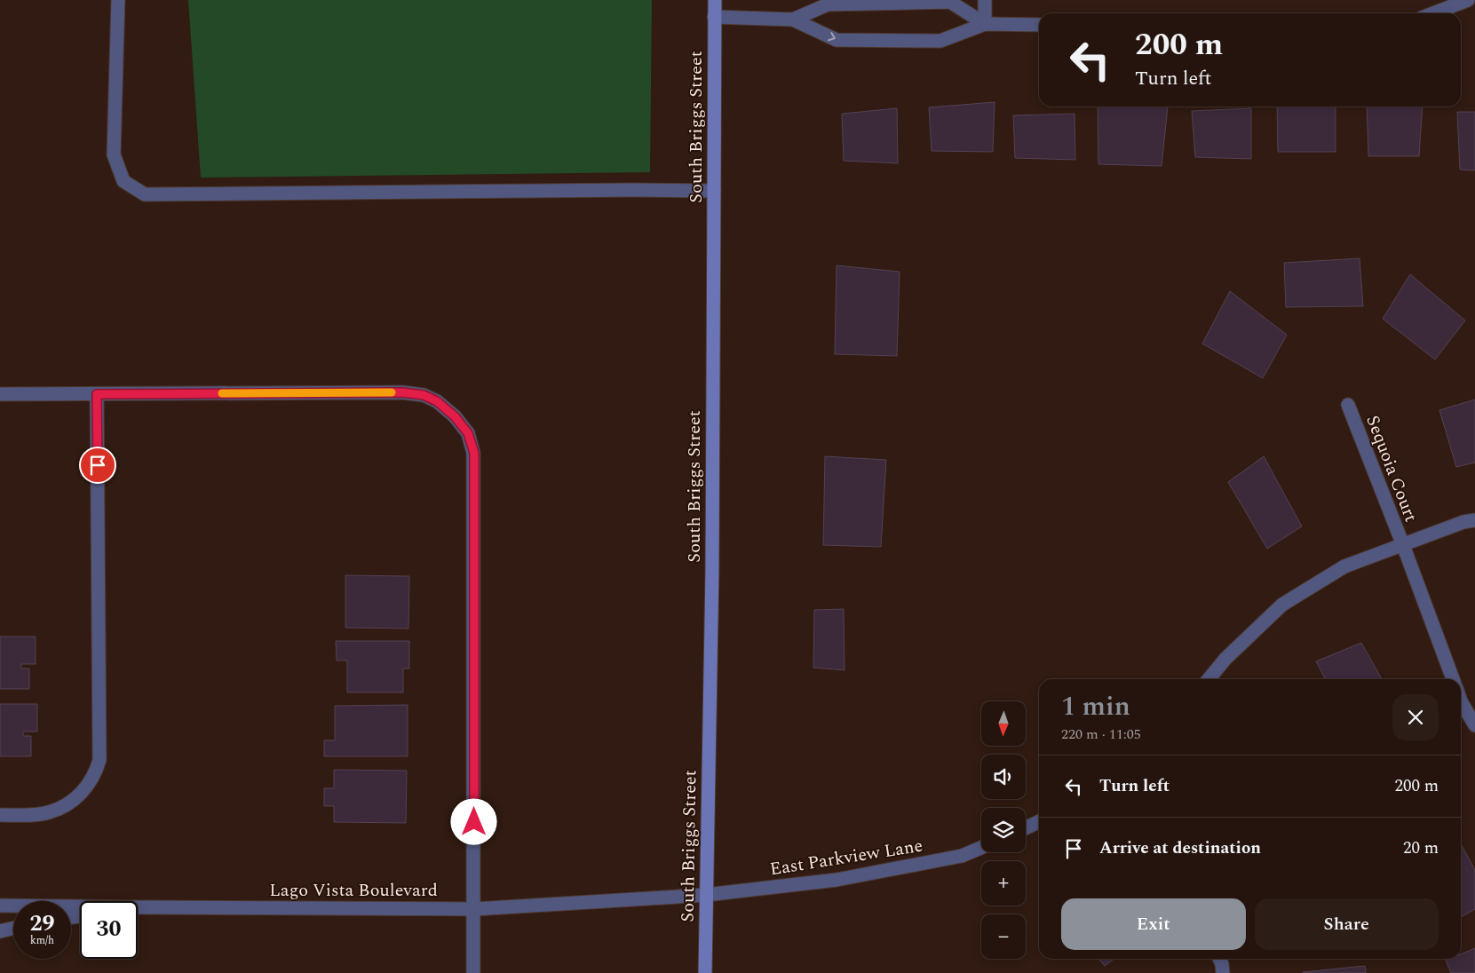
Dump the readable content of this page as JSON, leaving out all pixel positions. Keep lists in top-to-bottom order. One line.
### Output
{"streets":{"street":["South Briggs Street","Sequoia Court","East Parkview Lane","Lago Vista Boulevard"]},"crossings":[["South Briggs Street","East Parkview Lane"],["South Briggs Street","Lago Vista Boulevard"],["East Parkview Lane","Lago Vista Boulevard"]],"north":"bottom","page":{"turn":["200 m","Turn left"],"heading":["1 min","220 m · 11:05"],"map_buttons":["+","−"],"list":[{"name":"Turn left","value":"200 m"},{"name":"Arrive at destination","value":"20 m"}],"buttons":["Exit","Share"],"speed":"29 km/h","limit":"30"}}
